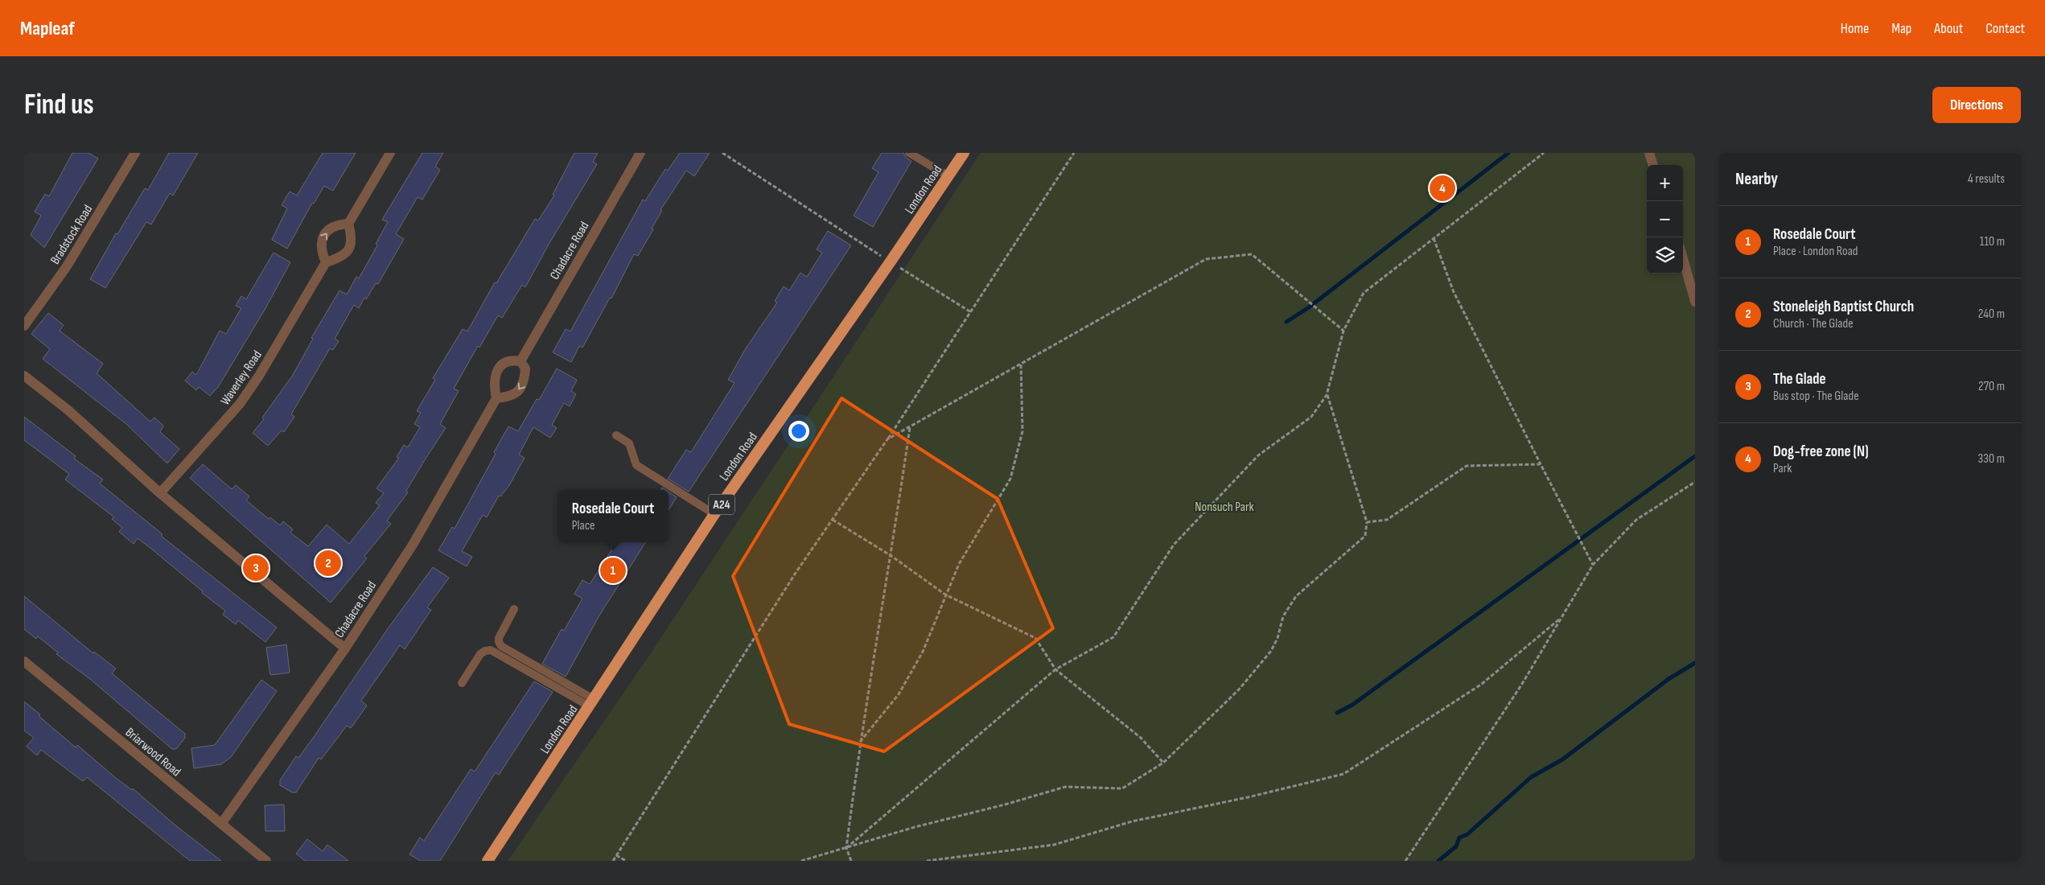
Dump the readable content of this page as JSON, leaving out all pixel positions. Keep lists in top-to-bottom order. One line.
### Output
{"streets":{"highway":["London Road","A24"],"street":["Bradstock Road","Chadacre Road","Waverley Road","Briarwood Road"]},"crossings":[["Chadacre Road","Briarwood Road"]],"parks":["Nonsuch Park"],"page":{"header":"Mapleaf","nav":["Home","Map","About","Contact"],"buttons":"Directions","title":"Find us","heading":["Nearby","4 results"],"map_buttons":["+","−"],"pins":["4","2","3","1"],"list":[{"mark":"1","name":"Rosedale Court","note":"Place · London Road","value":"110 m"},{"mark":"2","name":"Stoneleigh Baptist Church","note":"Church · The Glade","value":"240 m"},{"mark":"3","name":"The Glade","note":"Bus stop · The Glade","value":"270 m"},{"mark":"4","name":"Dog-free zone (N)","note":"Park","value":"330 m"}],"popup":["Rosedale Court","Place"]}}
